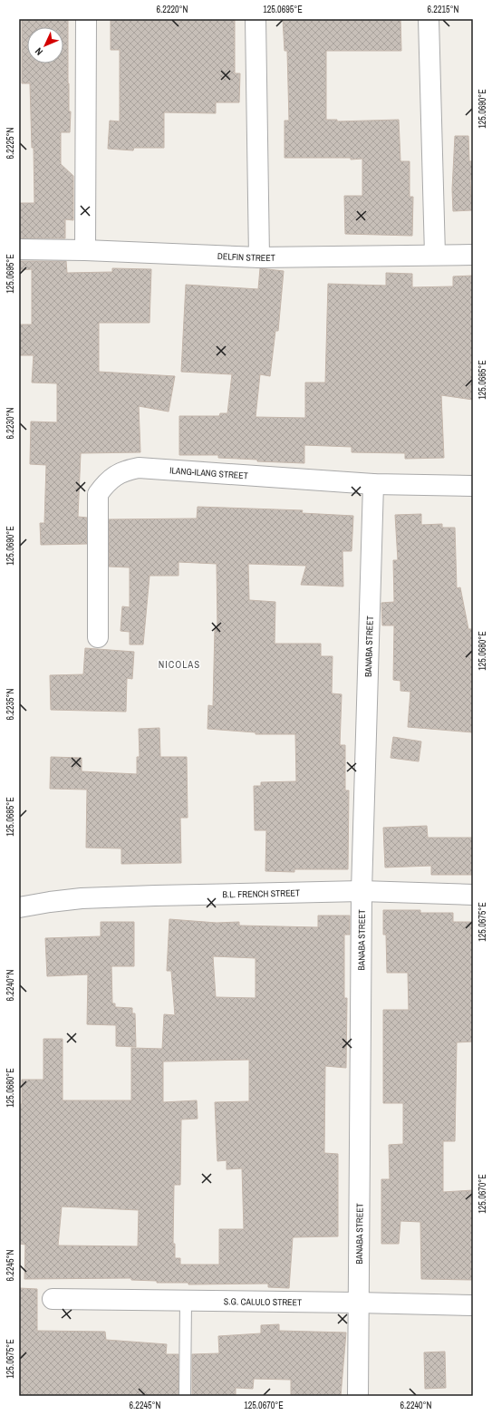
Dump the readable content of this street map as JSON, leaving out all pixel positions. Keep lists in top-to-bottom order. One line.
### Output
{"streets":{"street":["DELFIN STREET","ILANG-ILANG STREET","BANABA STREET","B.L. FRENCH STREET","S.G. CALULO STREET"]},"crossings":[["ILANG-ILANG STREET","BANABA STREET"],["BANABA STREET","B.L. FRENCH STREET"],["BANABA STREET","S.G. CALULO STREET"]],"districts":["NICOLAS"],"north":"bottom left","coordinates":["6.2220°N","125.0695°E","6.2215°N","125.0690°E","6.2225°N","125.0685°E","6.2230°N","125.0680°E","6.2235°N","125.0675°E","6.2240°N","125.0670°E","6.2245°N"]}
